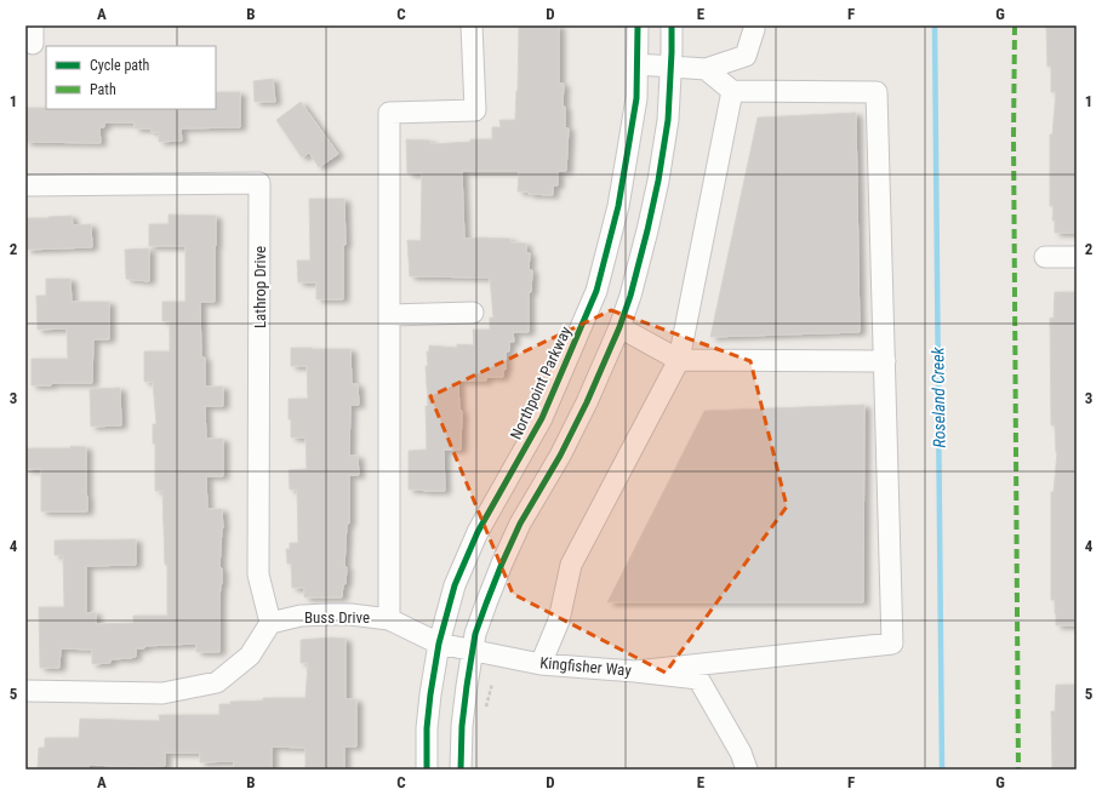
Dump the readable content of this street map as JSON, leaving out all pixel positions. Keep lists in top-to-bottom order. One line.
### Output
{"streets":{"street":["Lathrop Drive","Northpoint Parkway","Buss Drive","Kingfisher Way"]},"crossings":[["Lathrop Drive","Buss Drive"],["Northpoint Parkway","Buss Drive"],["Buss Drive","Kingfisher Way"]],"water":["Roseland Creek"],"legend":["Cycle path","Path"],"grid":{"columns":["A","B","C","D","E","F","G"],"rows":["1","2","3","4","5"]}}
